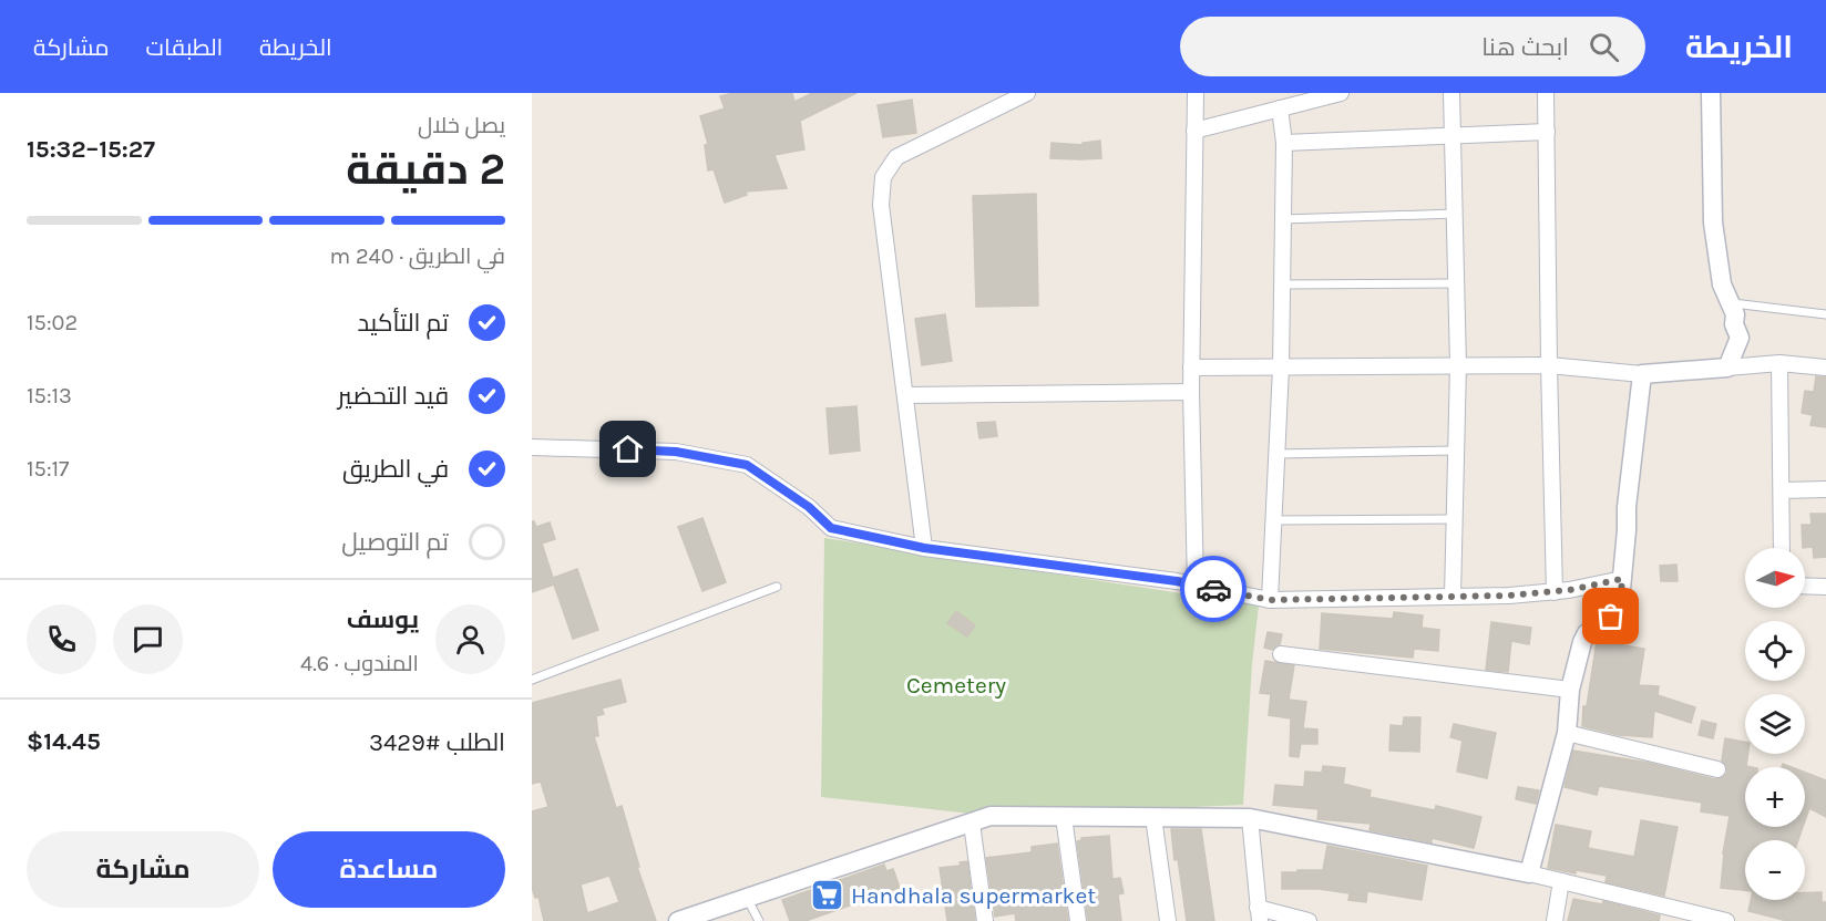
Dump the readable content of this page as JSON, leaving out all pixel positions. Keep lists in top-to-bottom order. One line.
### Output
{"parks":["Cemetery"],"places":{"supermarket":["Handhala supermarket"]},"north":"right","page":{"header":"الخريطة","search":"ابحث هنا","nav":["الخريطة","الطبقات","مشاركة"],"heading":["2 دقيقة","يصل خلال","15:27–15:32"],"panel":["يوسف","المندوب · 4.6","الطلب #3429","$14.45"],"bar":"في الطريق · 240 m","list":[["تم التأكيد","15:02"],["قيد التحضير","15:13"],["في الطريق","15:17"],"تم التوصيل"],"map_buttons":["+","−"],"buttons":["مساعدة","مشاركة"]}}
